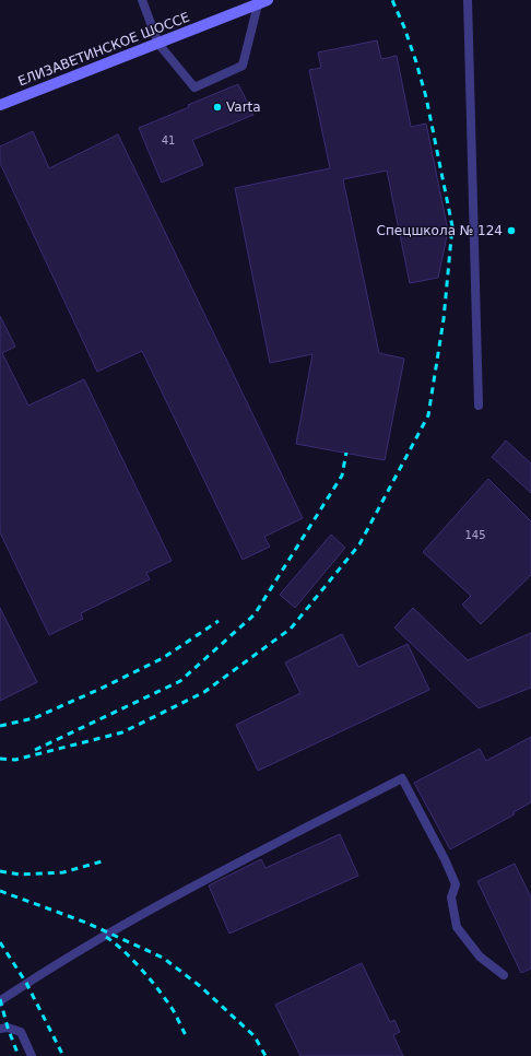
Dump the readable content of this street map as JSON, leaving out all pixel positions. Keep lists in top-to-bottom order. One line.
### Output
{"streets":{"main road":["ЕЛИЗАВЕТИНСКОЕ ШОССЕ"]},"places":["Varta","Спецшкола № 124"],"house_numbers":["41","145"]}
